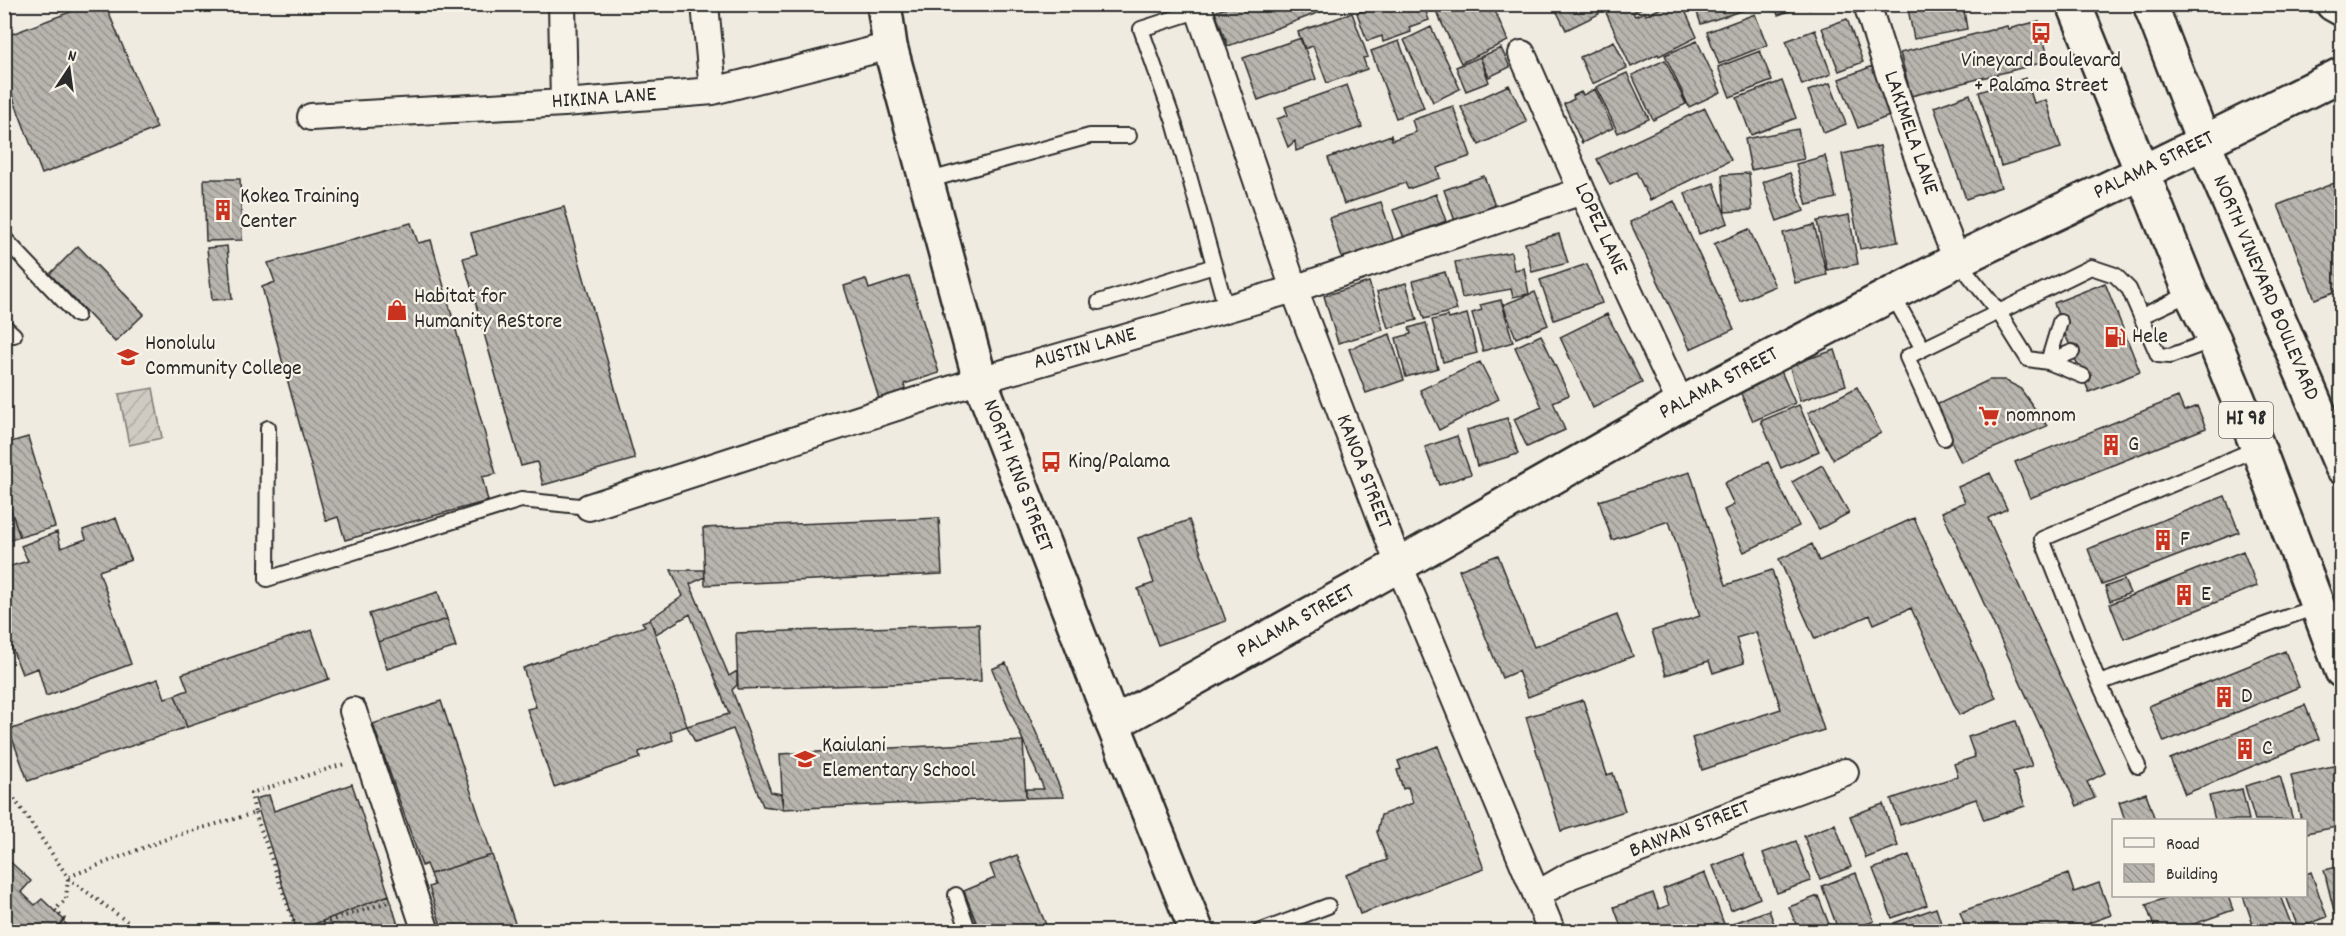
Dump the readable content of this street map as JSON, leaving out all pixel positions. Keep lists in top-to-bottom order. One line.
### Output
{"streets":{"main road":["PALAMA STREET","NORTH VINEYARD BOULEVARD","HI 98","NORTH KING STREET"],"street":["HIKINA LANE","LAKIMELA LANE","LOPEZ LANE","AUSTIN LANE","KANOA STREET","BANYAN STREET"]},"crossings":[["HIKINA LANE","NORTH KING STREET"],["LAKIMELA LANE","PALAMA STREET"],["PALAMA STREET","LOPEZ LANE"],["PALAMA STREET","NORTH VINEYARD BOULEVARD"],["PALAMA STREET","HI 98"],["PALAMA STREET","KANOA STREET"],["PALAMA STREET","NORTH KING STREET"],["LOPEZ LANE","AUSTIN LANE"],["AUSTIN LANE","KANOA STREET"],["AUSTIN LANE","NORTH KING STREET"],["KANOA STREET","BANYAN STREET"]],"places":{"bus stop":["Vineyard Boulevard + Palama Street","King/Palama"],"building":["Kokea Training Center","G","F","E","D","C"],"shop":["Habitat for Humanity ReStore"],"fuel station":["Hele"],"school or university":["Honolulu Community College","Kaiulani Elementary School"],"supermarket":["nomnom"]},"legend":["Road","Building"],"north":"top"}
